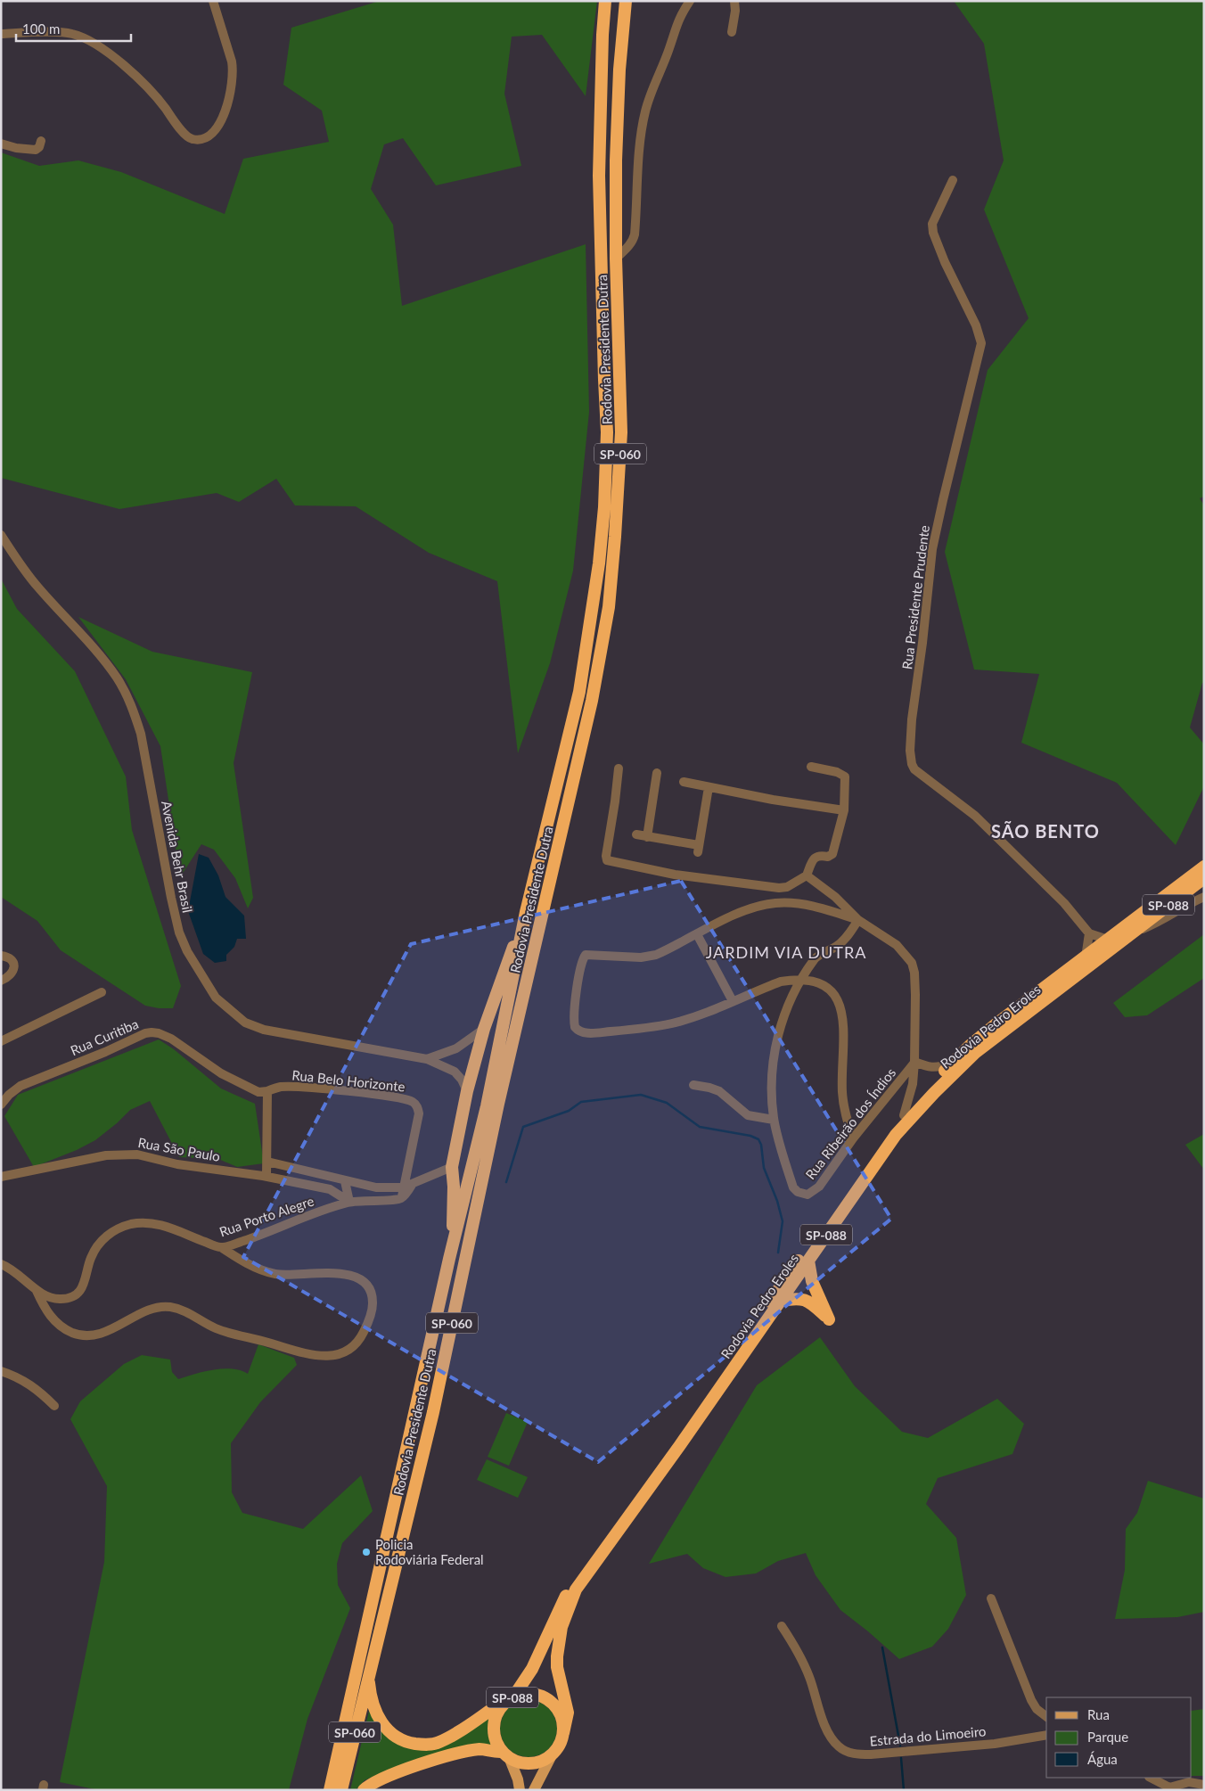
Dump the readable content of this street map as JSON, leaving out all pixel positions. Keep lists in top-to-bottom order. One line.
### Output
{"streets":{"highway":["Rodovia Presidente Dutra","SP-060","SP-088","Rodovia Pedro Eroles"],"street":["Rua Presidente Prudente","Avenida Behr Brasil","Rua Curitiba","Rua Belo Horizonte","Rua Ribeirão dos Índios","Rua São Paulo","Rua Porto Alegre","Estrada do Limoeiro"]},"crossings":[["SP-088","Rodovia Pedro Eroles"],["Rua Curitiba","Rua Belo Horizonte"],["Rua Belo Horizonte","Rua Porto Alegre"],["Rua São Paulo","Rua Porto Alegre"]],"districts":["SÃO BENTO","JARDIM VIA DUTRA"],"places":["Policia Rodoviária Federal"],"legend":["Rua","Parque","Água"],"scale_bar":"100 m"}
